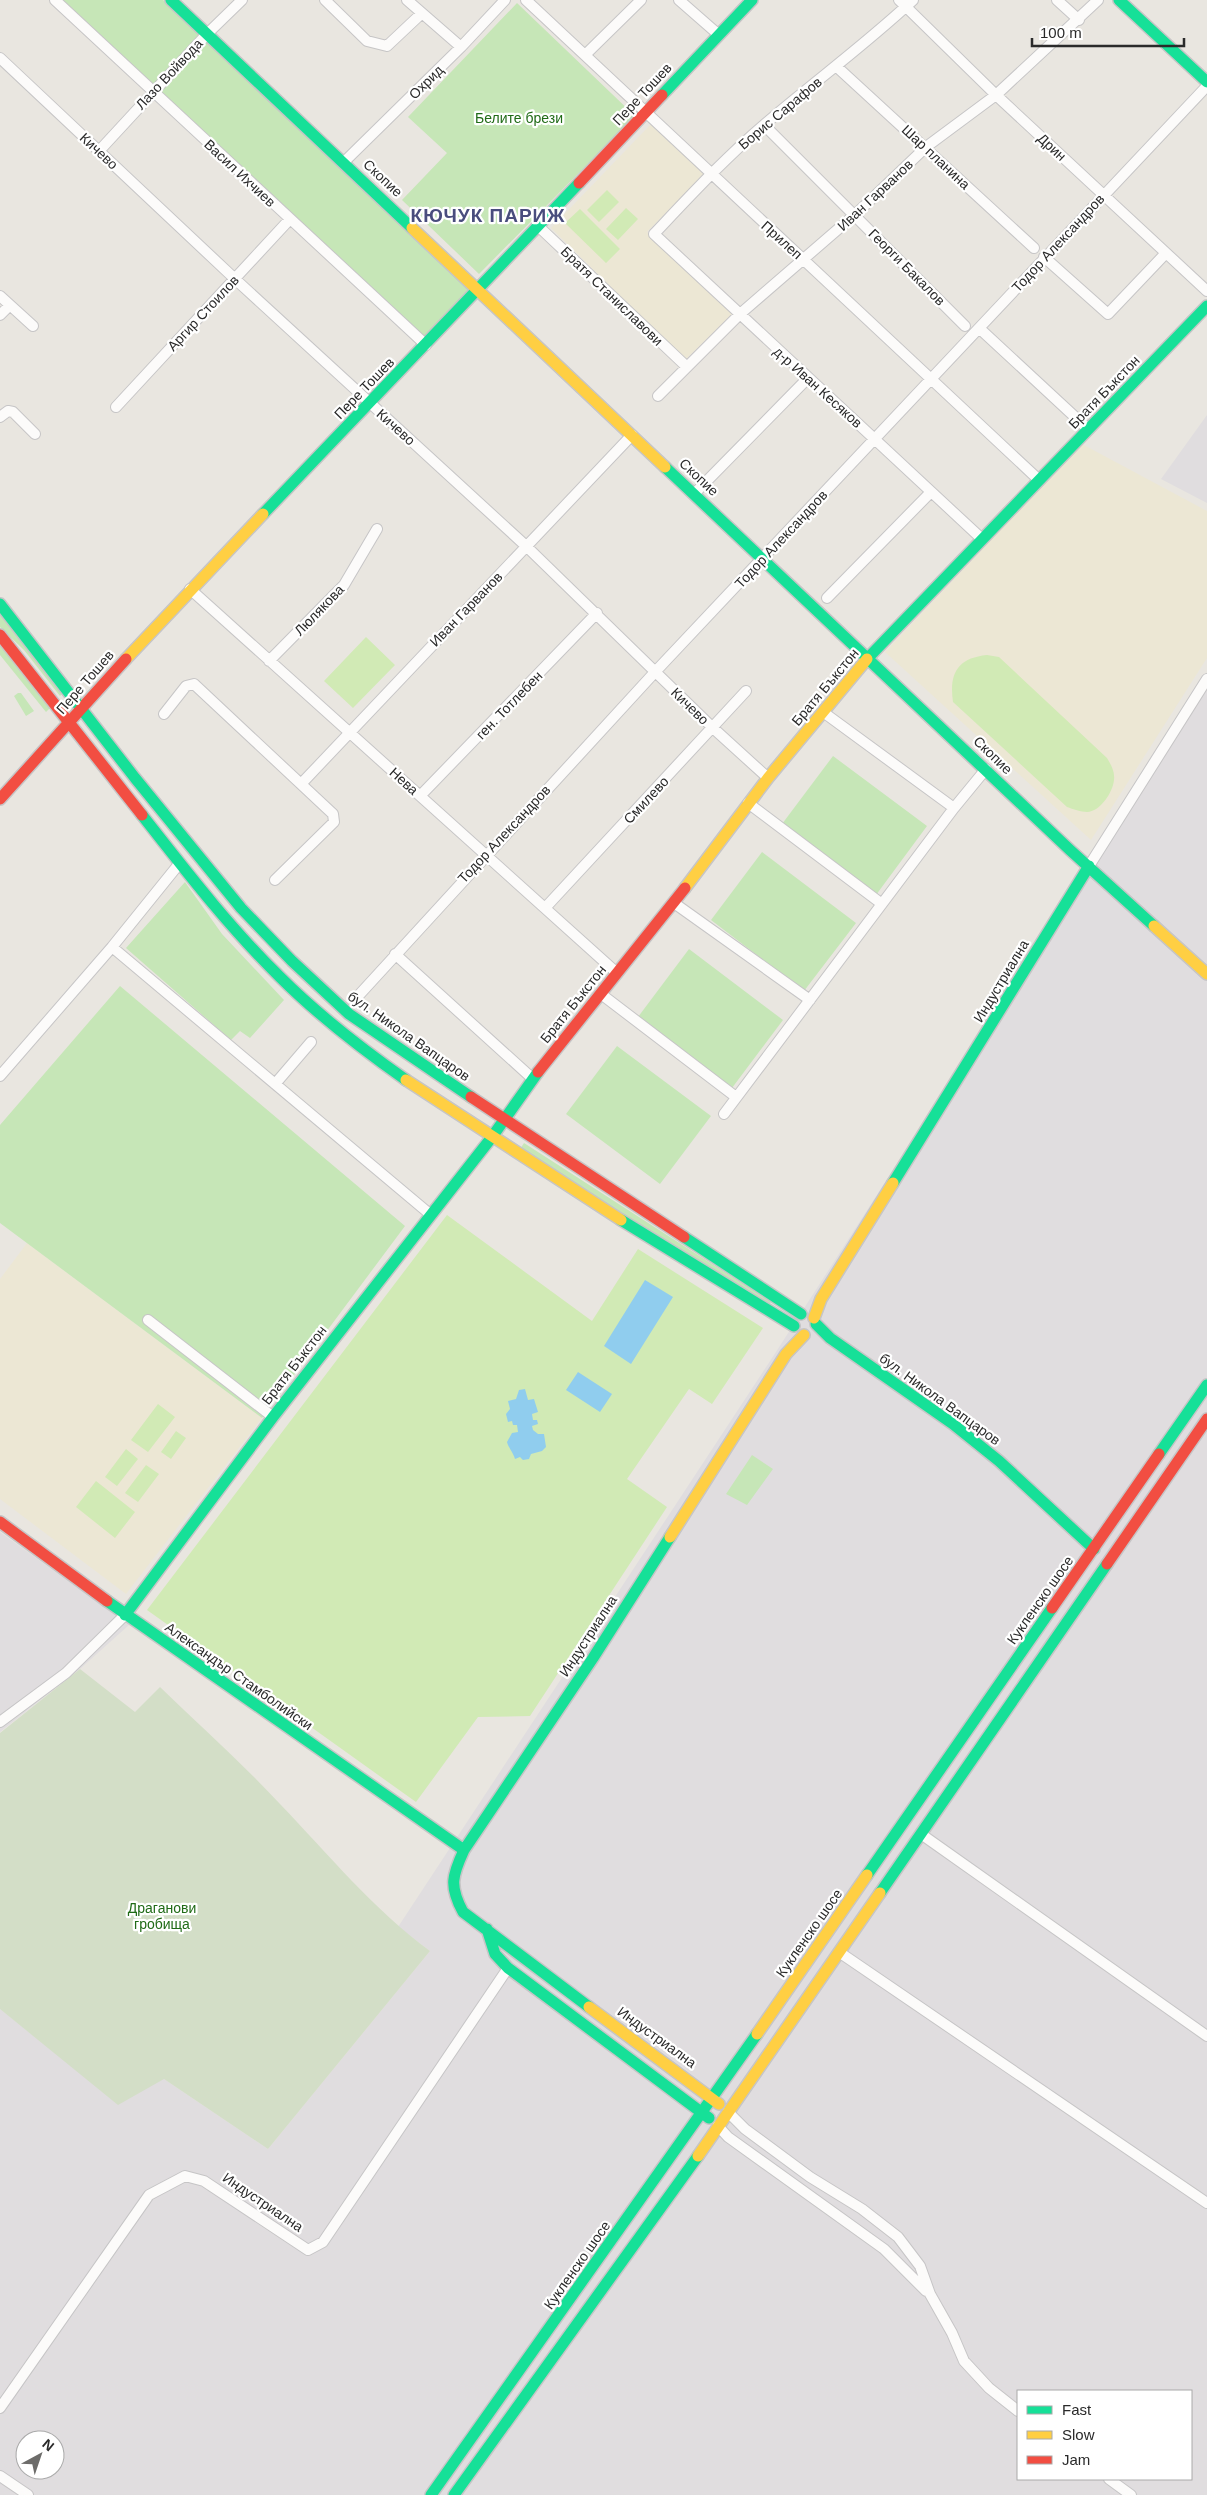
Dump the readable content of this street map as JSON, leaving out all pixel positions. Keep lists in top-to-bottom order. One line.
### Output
{"streets":{"street":["Лазо Войвода","Охрид","Пере Тошев","Борис Сарафов","Дрин","Кичево","Шар планина","Васил Ихчиев","Скопие","Иван Гарванов","Прилеп","Тодор Александров","Георги Бакалов","Братя Станиславови","Аргир Стоилов","д-р Иван Кесяков","Братя Бъкстон","Люлякова","ген. Тотлебен","Нева","Смилево","Индустриална","бул. Никола Вапцаров","Кукленско шосе","Александър Стамболийски"]},"crossings":[["Лазо Войвода","Кичево"],["Лазо Войвода","Васил Ихчиев"],["Лазо Войвода","Скопие"],["Охрид","Скопие"],["Пере Тошев","Кичево"],["Пере Тошев","Васил Ихчиев"],["Пере Тошев","Скопие"],["Пере Тошев","Прилеп"],["Пере Тошев","Братя Станиславови"],["Пере Тошев","Нева"],["Пере Тошев","бул. Никола Вапцаров"],["Борис Сарафов","Дрин"],["Борис Сарафов","Шар планина"],["Борис Сарафов","Прилеп"],["Борис Сарафов","Георги Бакалов"],["Борис Сарафов","д-р Иван Кесяков"],["Дрин","Иван Гарванов"],["Дрин","Тодор Александров"],["Кичево","Иван Гарванов"],["Кичево","Тодор Александров"],["Кичево","Аргир Стоилов"],["Кичево","Братя Бъкстон"],["Кичево","ген. Тотлебен"],["Кичево","Смилево"],["Шар планина","Иван Гарванов"],["Васил Ихчиев","Аргир Стоилов"],["Скопие","Иван Гарванов"],["Скопие","Тодор Александров"],["Скопие","Братя Бъкстон"],["Скопие","Индустриална"],["Иван Гарванов","Прилеп"],["Иван Гарванов","Георги Бакалов"],["Иван Гарванов","Братя Станиславови"],["Иван Гарванов","д-р Иван Кесяков"],["Иван Гарванов","Нева"],["Прилеп","Тодор Александров"],["Прилеп","Братя Бъкстон"],["Тодор Александров","д-р Иван Кесяков"],["Тодор Александров","Нева"],["д-р Иван Кесяков","Братя Бъкстон"],["Братя Бъкстон","Нева"],["Братя Бъкстон","бул. Никола Вапцаров"],["Братя Бъкстон","Александър Стамболийски"],["Люлякова","Нева"],["ген. Тотлебен","Нева"],["Нева","Смилево"],["Индустриална","бул. Никола Вапцаров"],["Индустриална","Кукленско шосе"],["Индустриална","Александър Стамболийски"],["бул. Никола Вапцаров","Кукленско шосе"]],"districts":["КЮЧУК ПАРИЖ"],"parks":["Белите брези","Драганови гробища"],"legend":["Fast","Slow","Jam"],"scale_bar":"100 m","north":"top right"}
